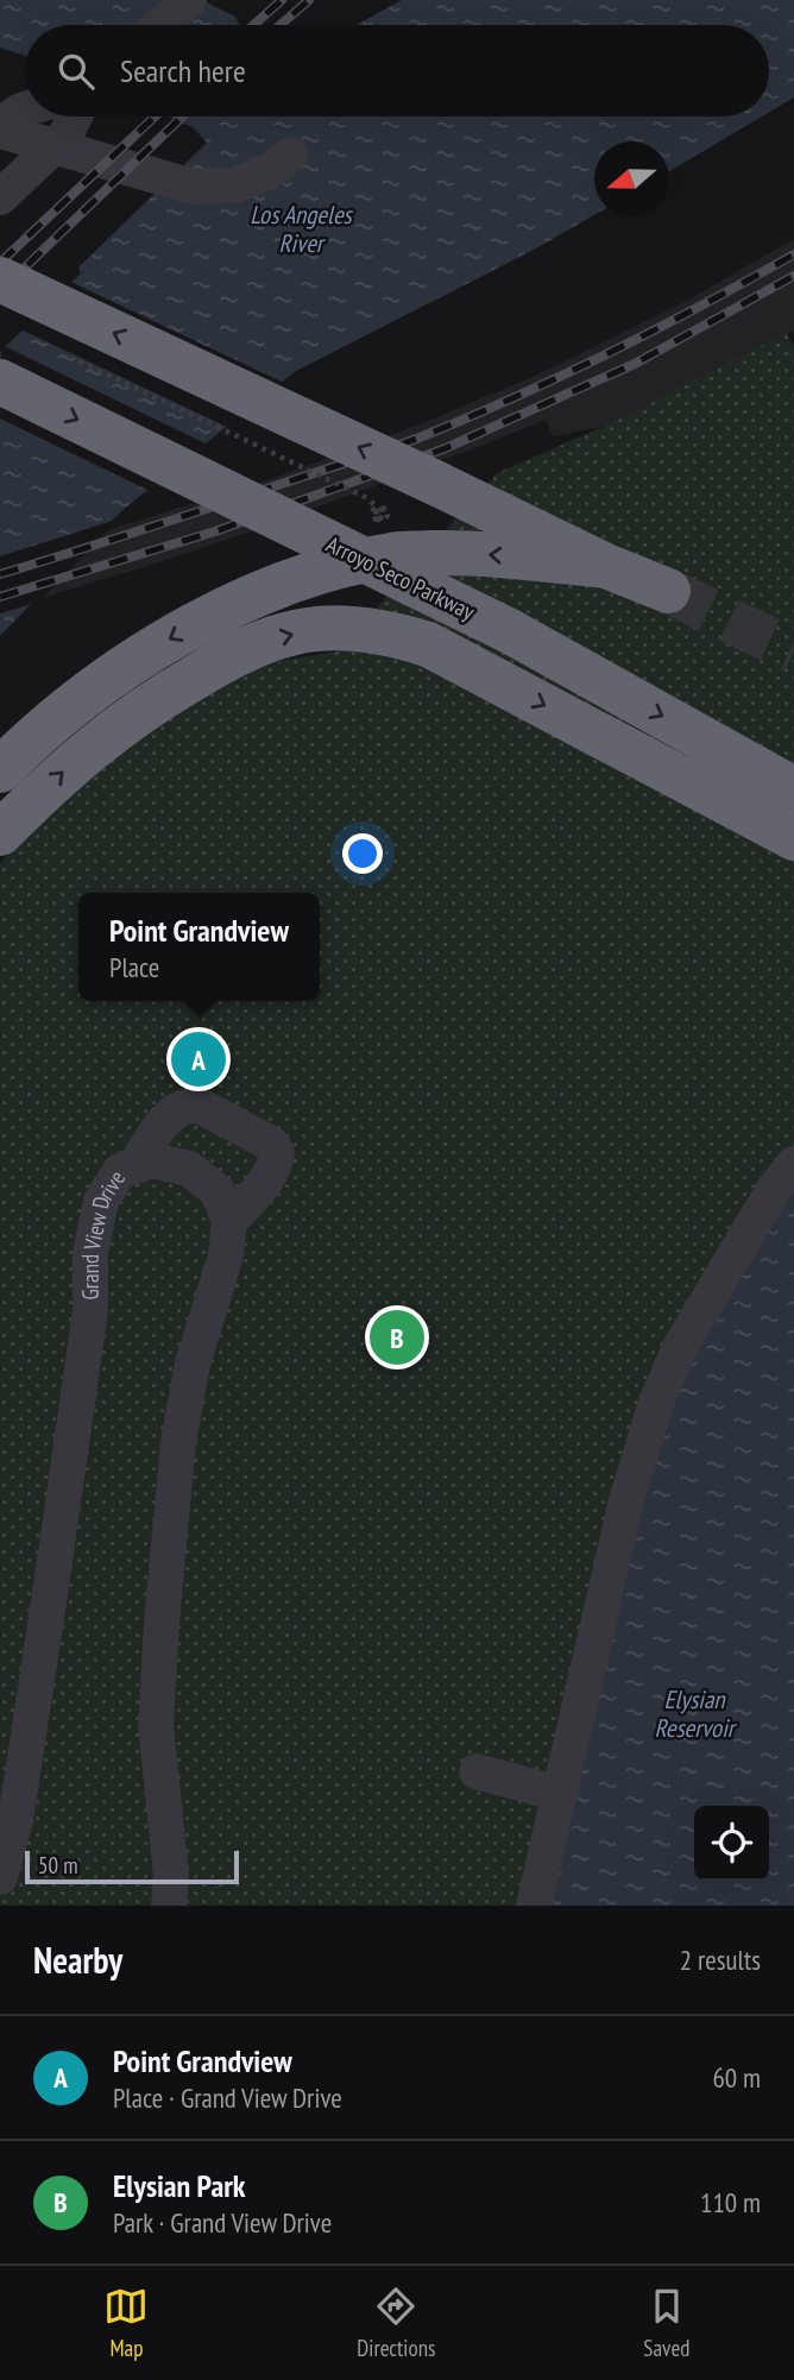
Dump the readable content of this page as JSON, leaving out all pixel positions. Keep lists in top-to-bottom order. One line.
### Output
{"streets":{"highway":["Arroyo Seco Parkway"],"street":["Grand View Drive"]},"water":["Los Angeles River","Elysian Reservoir"],"scale_bar":"50 m","north":"left","page":{"search":"Search here","popup":["Point Grandview","Place"],"pins":["A","B"],"scale":"50 m","heading":["Nearby","2 results"],"list":[{"mark":"A","name":"Point Grandview","note":"Place · Grand View Drive","value":"60 m"},{"mark":"B","name":"Elysian Park","note":"Park · Grand View Drive","value":"110 m"}],"nav":["Map","Directions","Saved"]}}
